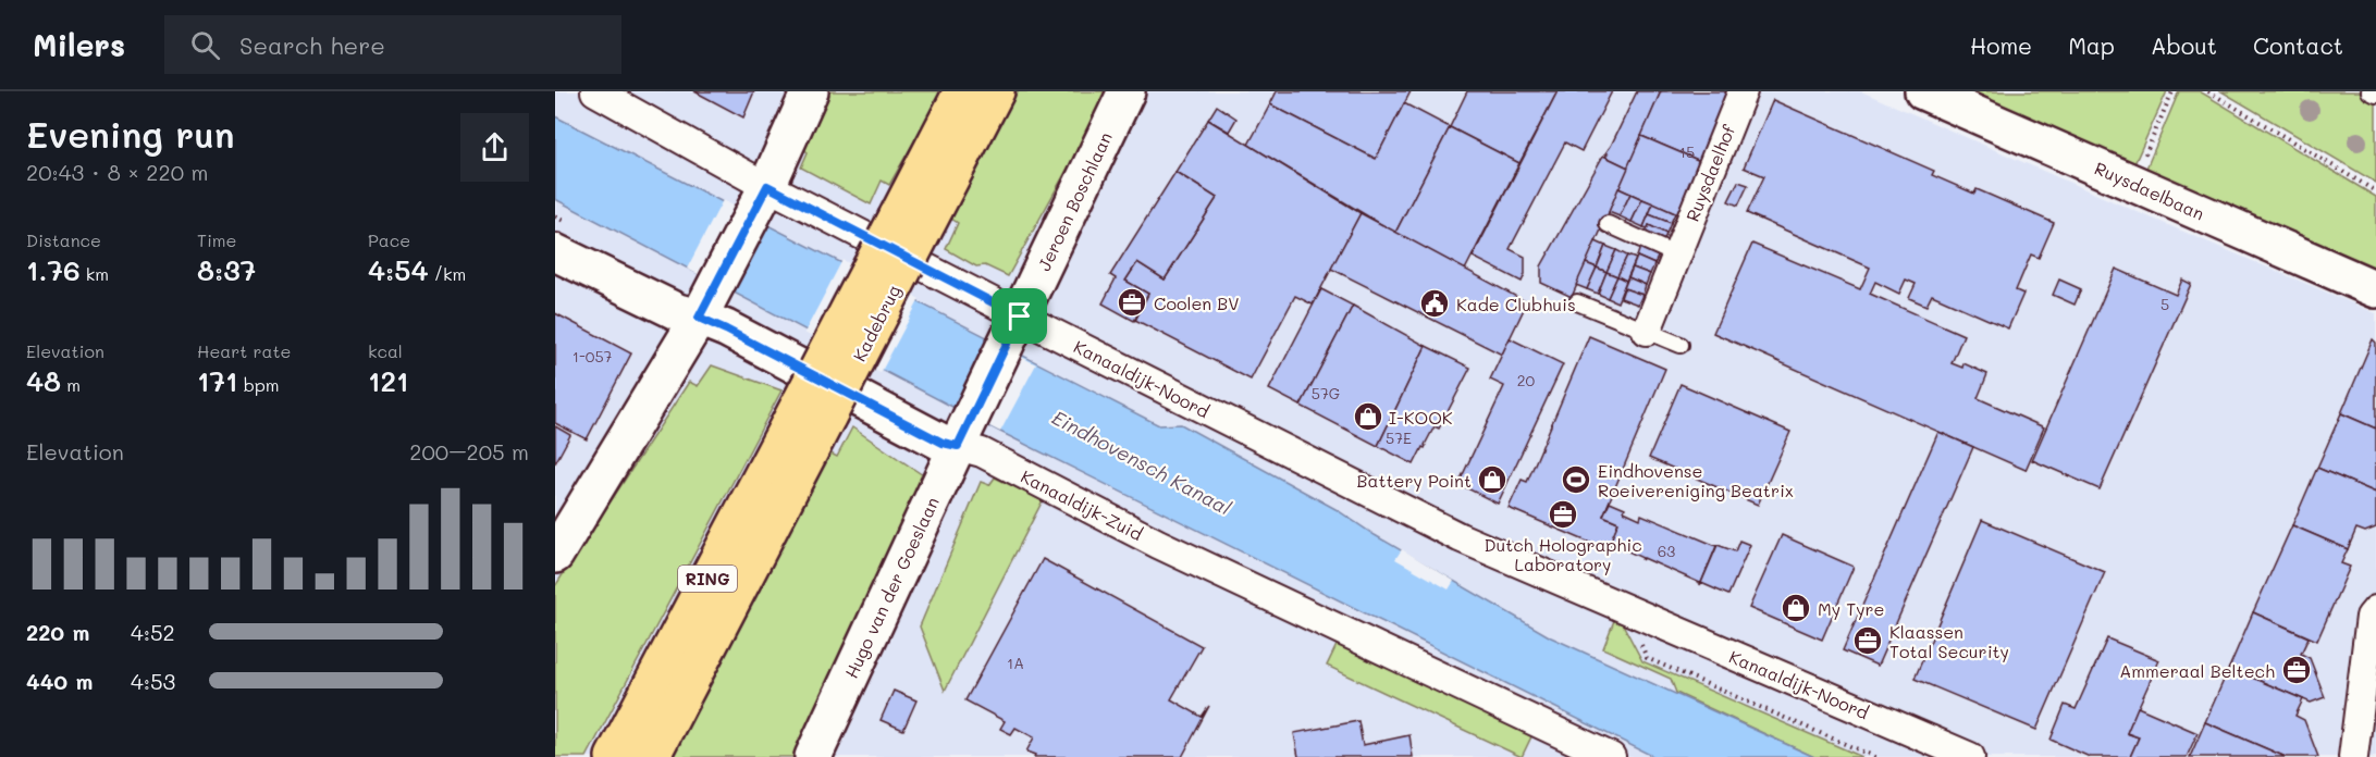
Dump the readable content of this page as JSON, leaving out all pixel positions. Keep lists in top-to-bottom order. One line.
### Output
{"streets":{"main road":["Kadebrug","RING"],"street":["Ruysdaelhof","Ruysdaelbaan","Jeroen Boschlaan","Kanaaldijk-Noord","Kanaaldijk-Zuid","Hugo van der Goeslaan"]},"crossings":[["Jeroen Boschlaan","Kanaaldijk-Noord"],["Jeroen Boschlaan","Kanaaldijk-Zuid"],["Jeroen Boschlaan","Hugo van der Goeslaan"],["Kadebrug","RING"],["Kanaaldijk-Zuid","Hugo van der Goeslaan"]],"water":["Eindhovensch Kanaal"],"places":{"office":["Coolen BV","Dutch Holographic Laboratory","Klaassen Total Security","Ammeraal Beltech"],"public building":["Kade Clubhuis"],"shop":["I-KOOK","Battery Point","My Tyre"],"sports":["Eindhovense Roeivereniging Beatrix"]},"house_numbers":["15","5","1-057","20","57G","57E","63","1A"],"page":{"header":"Milers","search":"Search here","nav":["Home","Map","About","Contact"],"heading":["Evening run","20:43 · 8 × 220 m"],"stats":[["Distance","1.76 km"],["Time","8:37"],["Pace","4:54 /km"],["Elevation","48 m"],["Heart rate","171 bpm"],["kcal","121"]],"chart":["Elevation","200–205 m"],"list":[{"name":"220 m","note":"4:52"},{"name":"440 m","note":"4:53"}]}}
